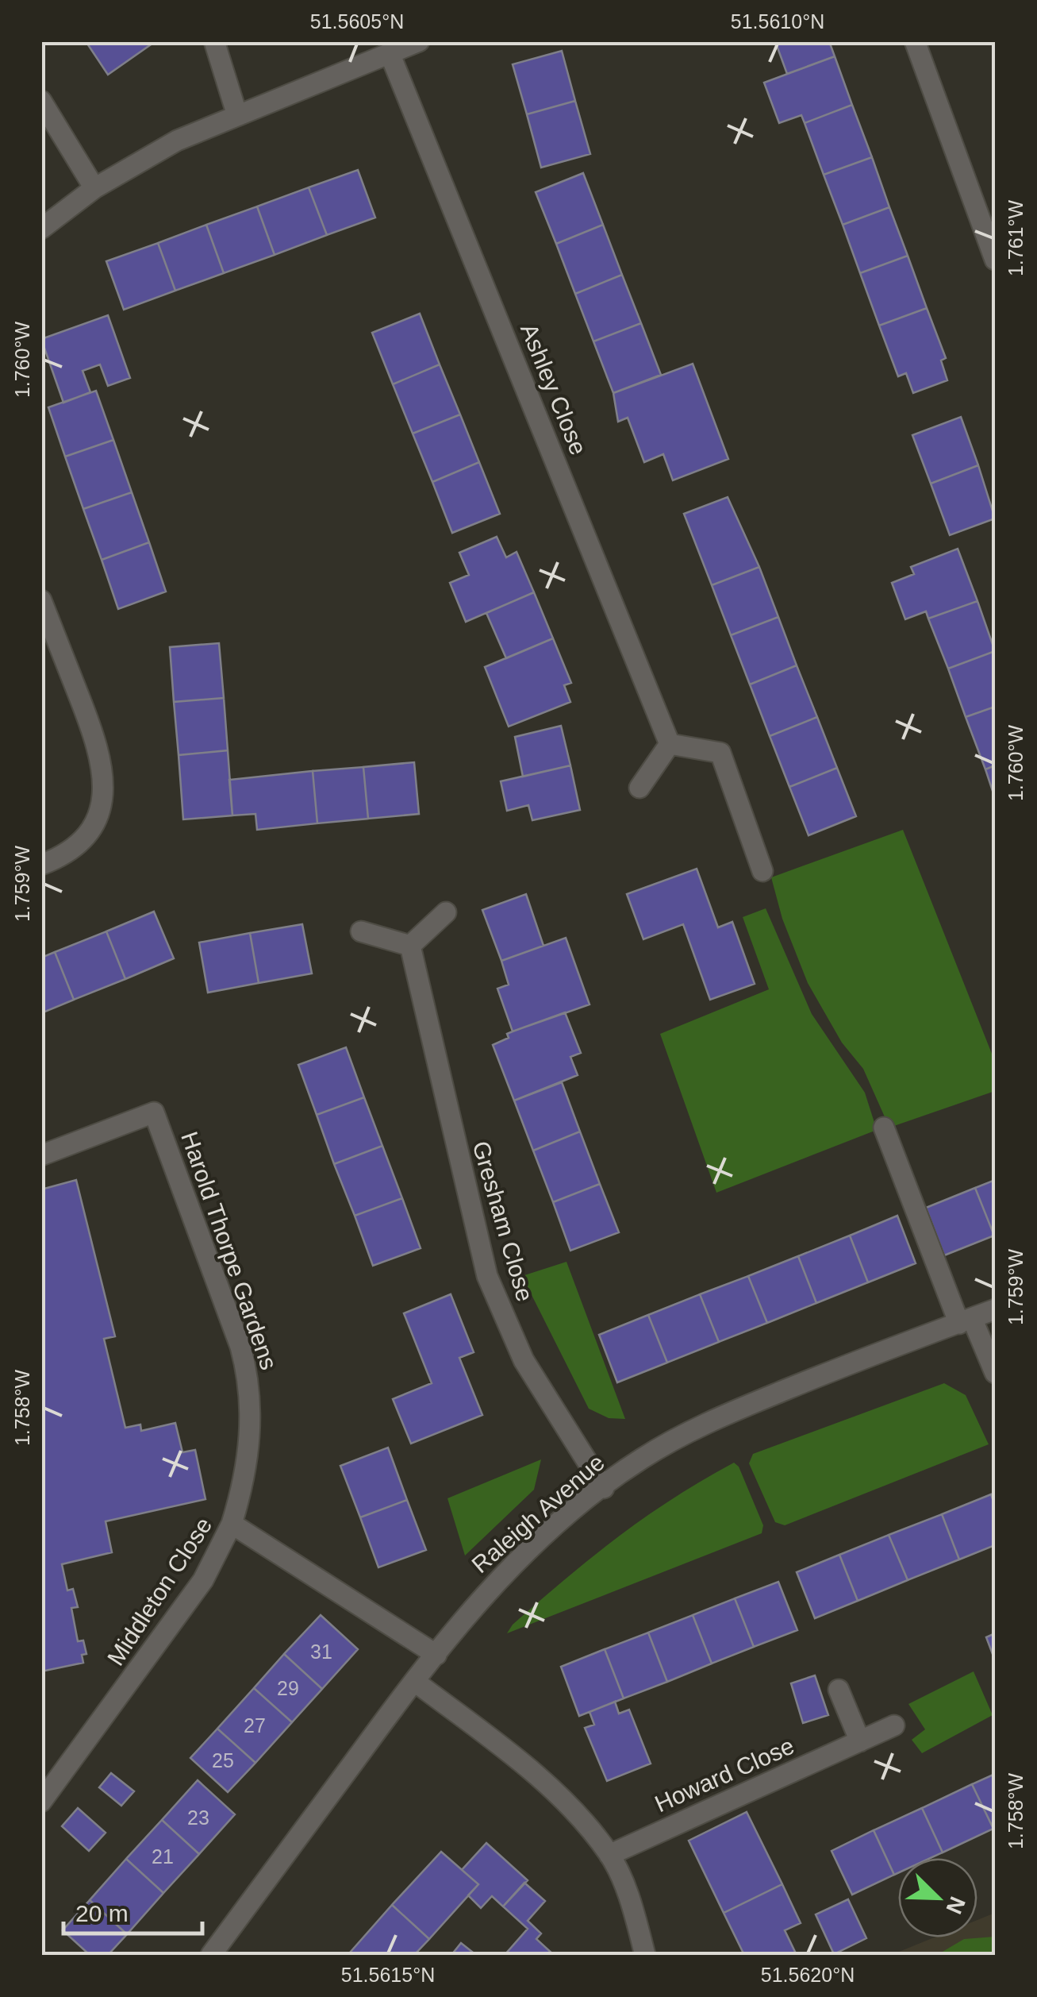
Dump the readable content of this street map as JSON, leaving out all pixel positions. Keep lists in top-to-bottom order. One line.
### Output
{"streets":{"street":["Ashley Close","Gresham Close","Harold Thorpe Gardens","Raleigh Avenue","Middleton Close","Howard Close"]},"crossings":[["Gresham Close","Raleigh Avenue"],["Harold Thorpe Gardens","Middleton Close"],["Raleigh Avenue","Middleton Close"]],"house_numbers":["31","29","27","25","23","21"],"scale_bar":"20 m","north":"bottom right","coordinates":["51.5605°N","51.5610°N","1.761°W","1.760°W","1.759°W","1.758°W","51.5615°N","51.5620°N"]}
